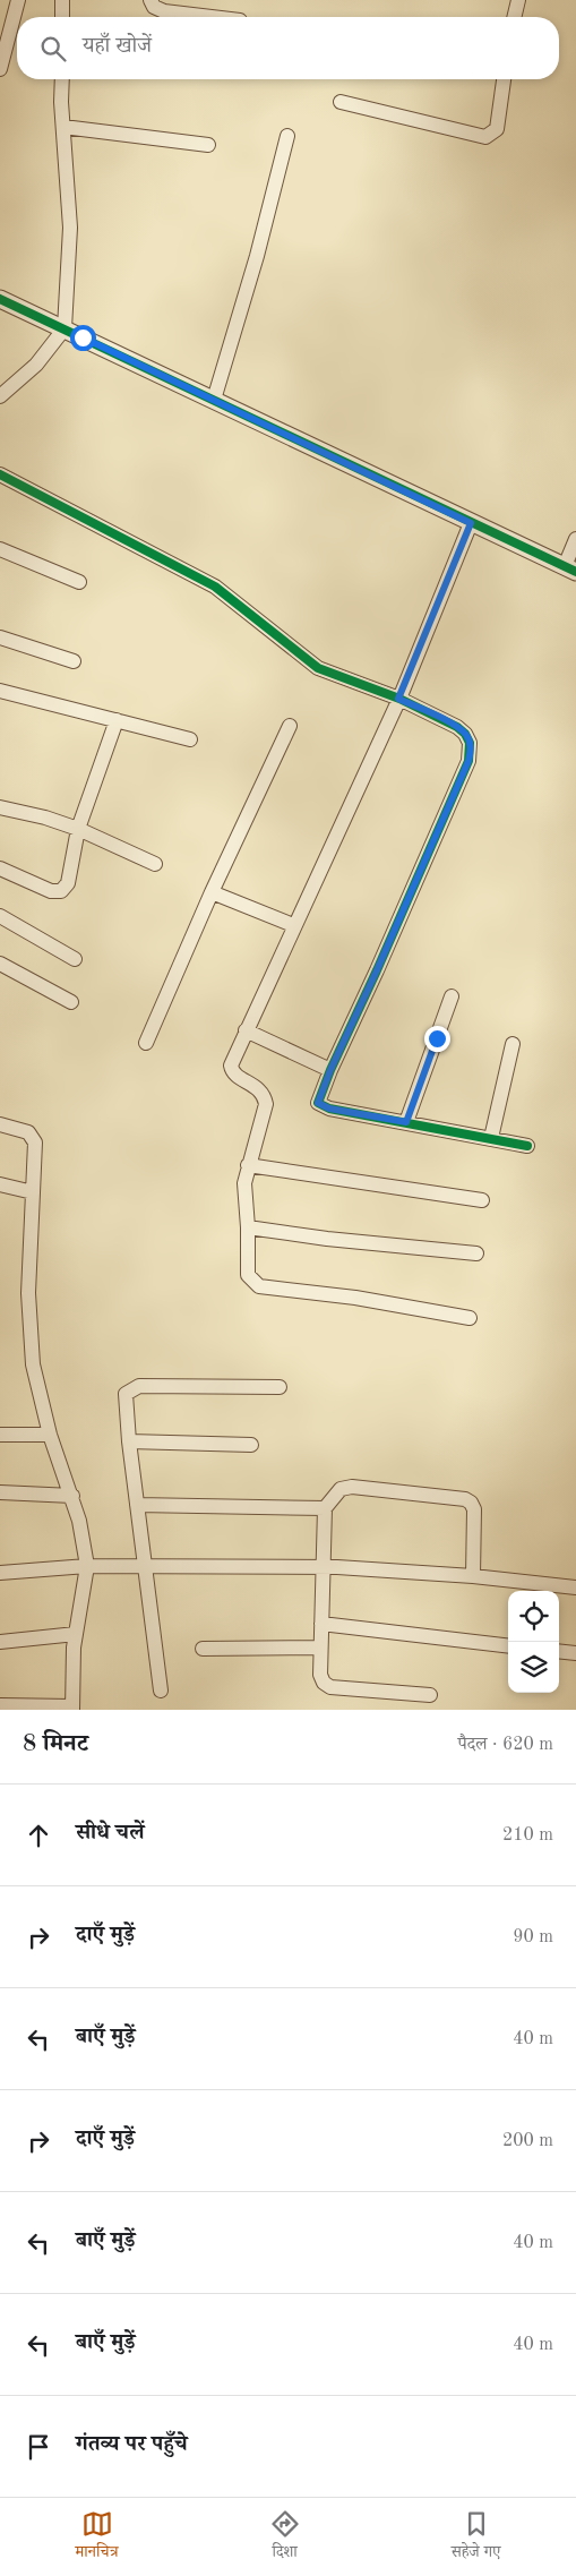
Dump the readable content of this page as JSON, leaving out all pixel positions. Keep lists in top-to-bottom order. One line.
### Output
{"page":{"search":"यहाँ खोजें","heading":["8 मिनट","पैदल · 620 m"],"list":[["सीधे चलें","210 m"],["दाएँ मुड़ें","90 m"],["बाएँ मुड़ें","40 m"],["दाएँ मुड़ें","200 m"],["बाएँ मुड़ें","40 m"],["बाएँ मुड़ें","40 m"],"गंतव्य पर पहुँचे"],"nav":["मानचित्र","दिशा","सहेजे गए"]}}
